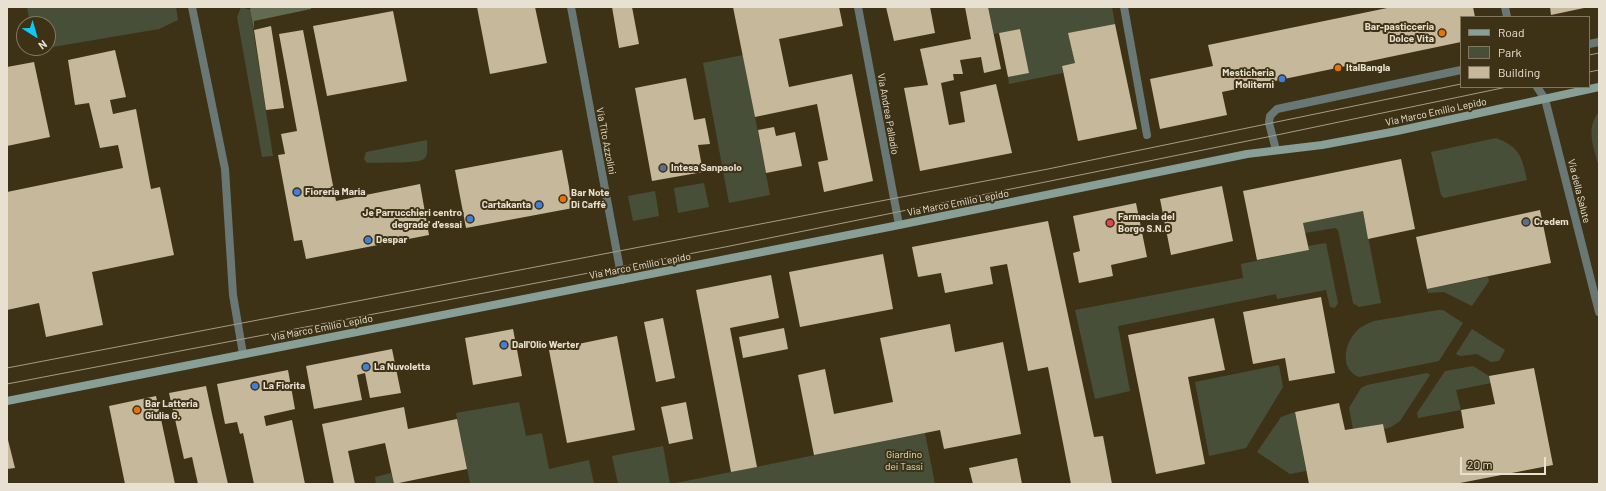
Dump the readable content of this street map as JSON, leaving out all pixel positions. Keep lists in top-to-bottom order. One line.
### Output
{"streets":{"main road":["Via Marco Emilio Lepido"],"street":["Via Andrea Palladio","Via Tito Azzolini","Via della Salute"]},"crossings":[["Via Marco Emilio Lepido","Via Andrea Palladio"],["Via Marco Emilio Lepido","Via Tito Azzolini"],["Via Marco Emilio Lepido","Via della Salute"]],"parks":["Giardino dei Tassi"],"places":["Bar-pasticceria Dolce Vita","ItalBangla","Mesticheria Moliterni","Intesa Sanpaolo","Fioreria Maria","Bar Note Di Caffè","Cartakanta","Je Parrucchieri centro degrade' d'essai","Credem","Farmacia del Borgo S.N.C","Despar","Dall'Olio Werter","La Nuvoletta","La Fiorita","Bar Latteria Giulia G."],"legend":["Road","Park","Building"],"scale_bar":"20 m","north":"bottom right"}
